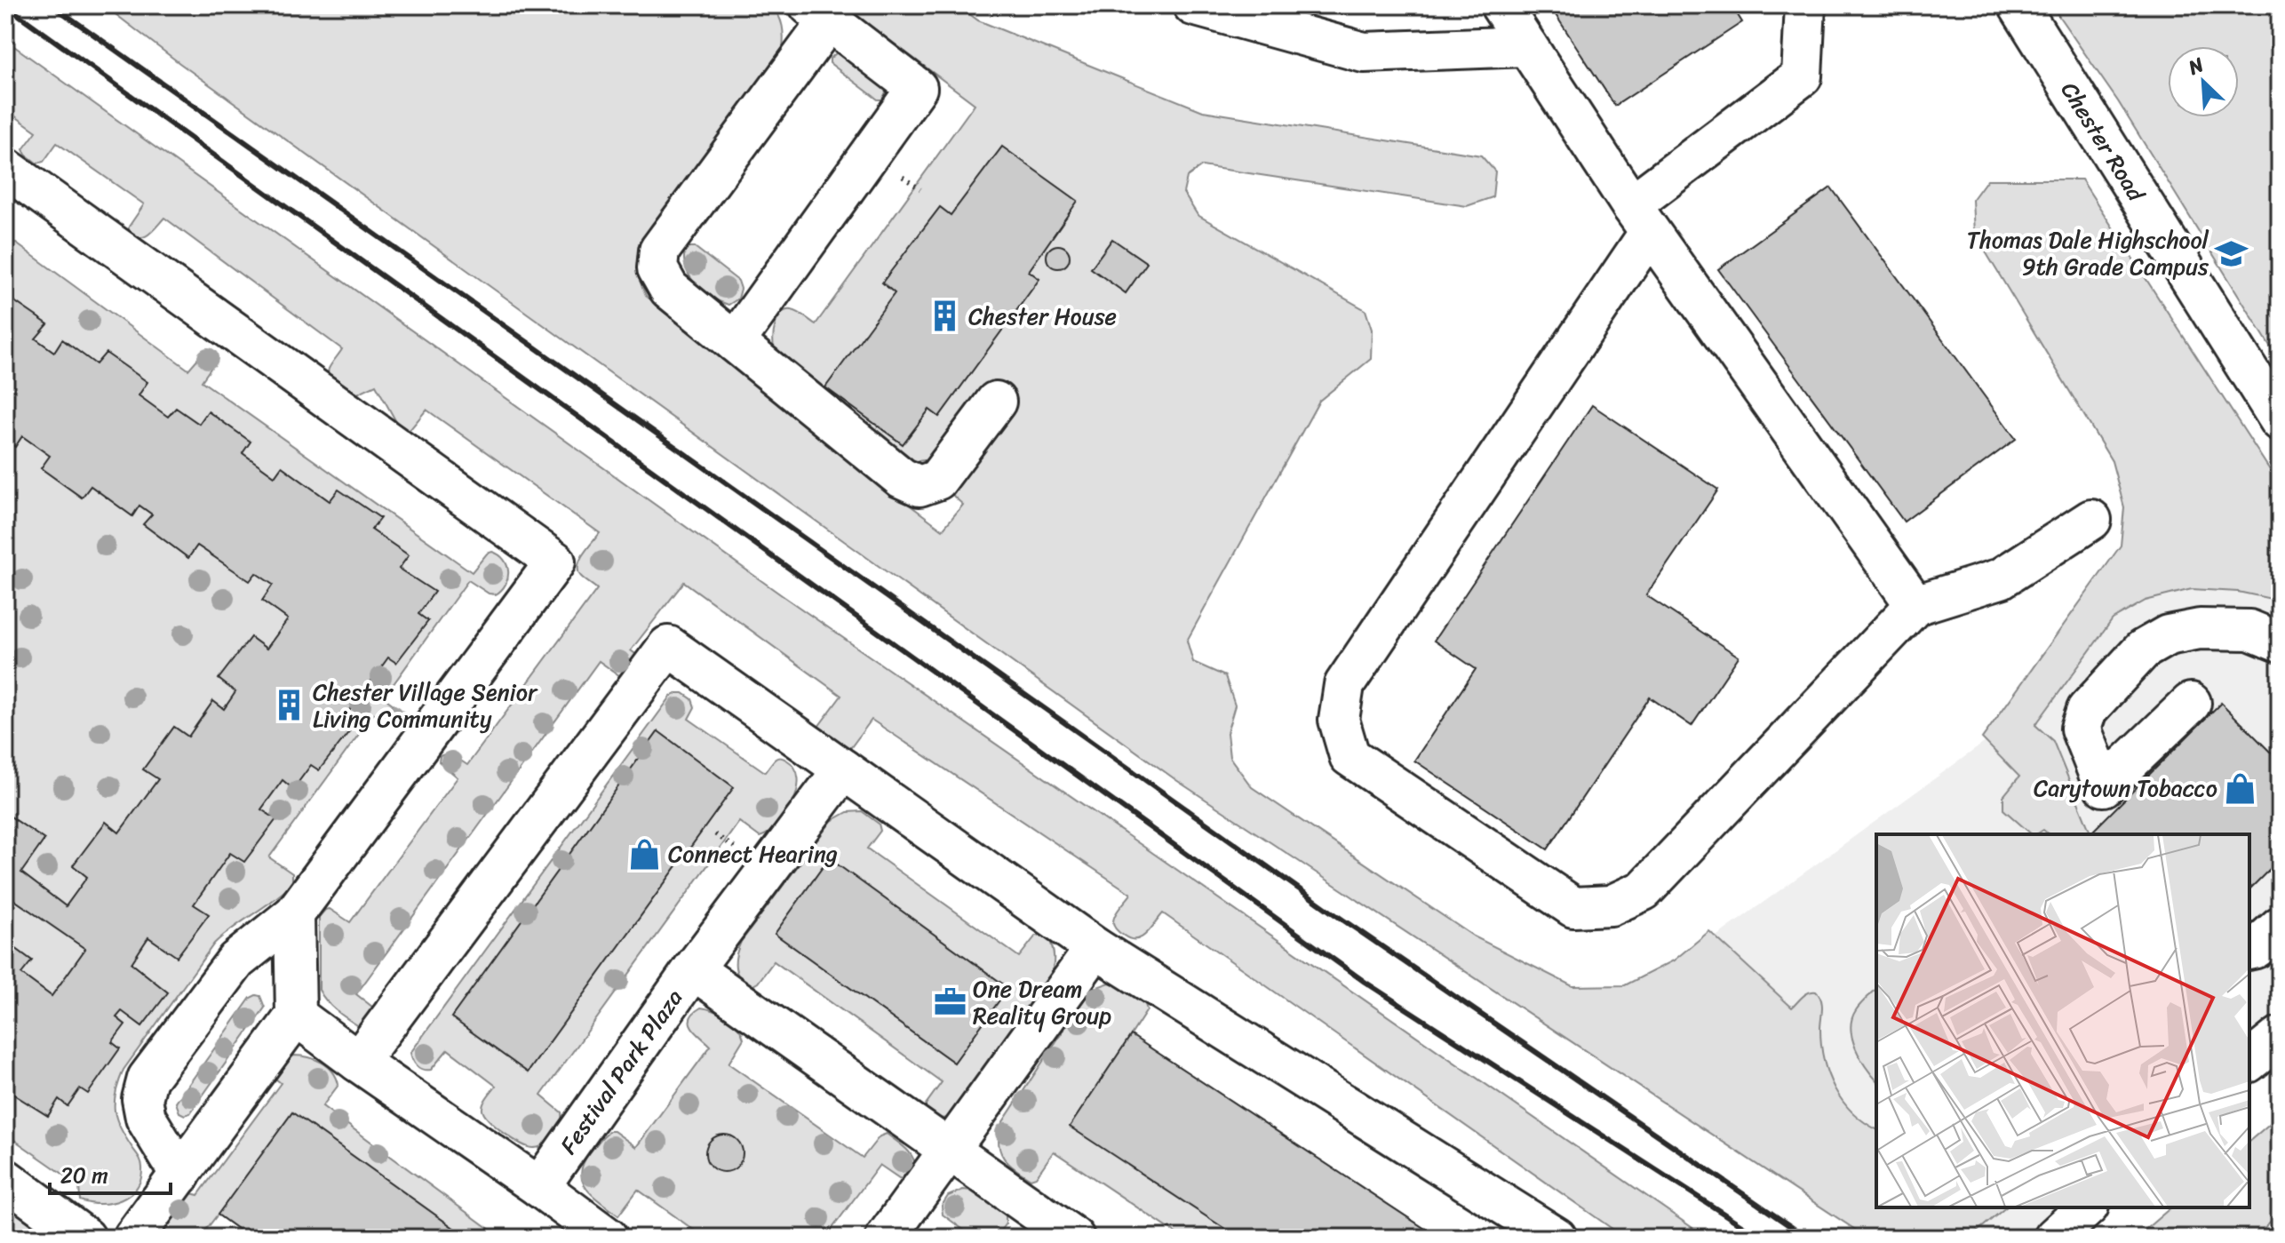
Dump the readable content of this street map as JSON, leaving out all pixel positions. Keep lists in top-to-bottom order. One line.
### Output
{"streets":{"street":["Chester Road","Festival Park Plaza"]},"places":{"school or university":["Thomas Dale Highschool 9th Grade Campus"],"building":["Chester House","Chester Village Senior Living Community"],"shop":["Carytown Tobacco","Connect Hearing"],"office":["One Dream Reality Group"]},"scale_bar":"20 m","north":"top left"}
